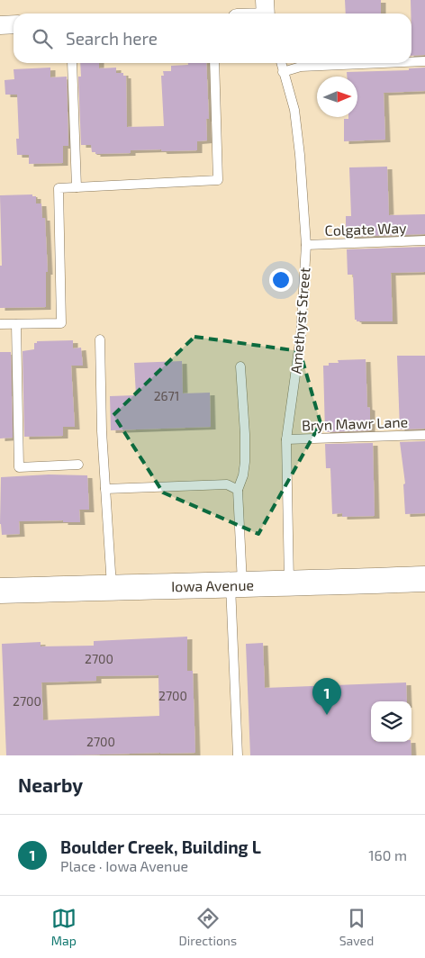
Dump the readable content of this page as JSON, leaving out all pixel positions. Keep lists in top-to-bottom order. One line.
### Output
{"streets":{"main road":["Iowa Avenue"],"lane":["Colgate Way","Amethyst Street","Bryn Mawr Lane"]},"crossings":[["Colgate Way","Amethyst Street"],["Amethyst Street","Bryn Mawr Lane"],["Amethyst Street","Iowa Avenue"]],"house_numbers":["2671","2700","2700","2700","2700"],"north":"right","page":{"search":"Search here","pins":"1","heading":"Nearby","list":[{"mark":"1","name":"Boulder Creek, Building L","note":"Place · Iowa Avenue","value":"160 m"}],"nav":["Map","Directions","Saved"]}}
